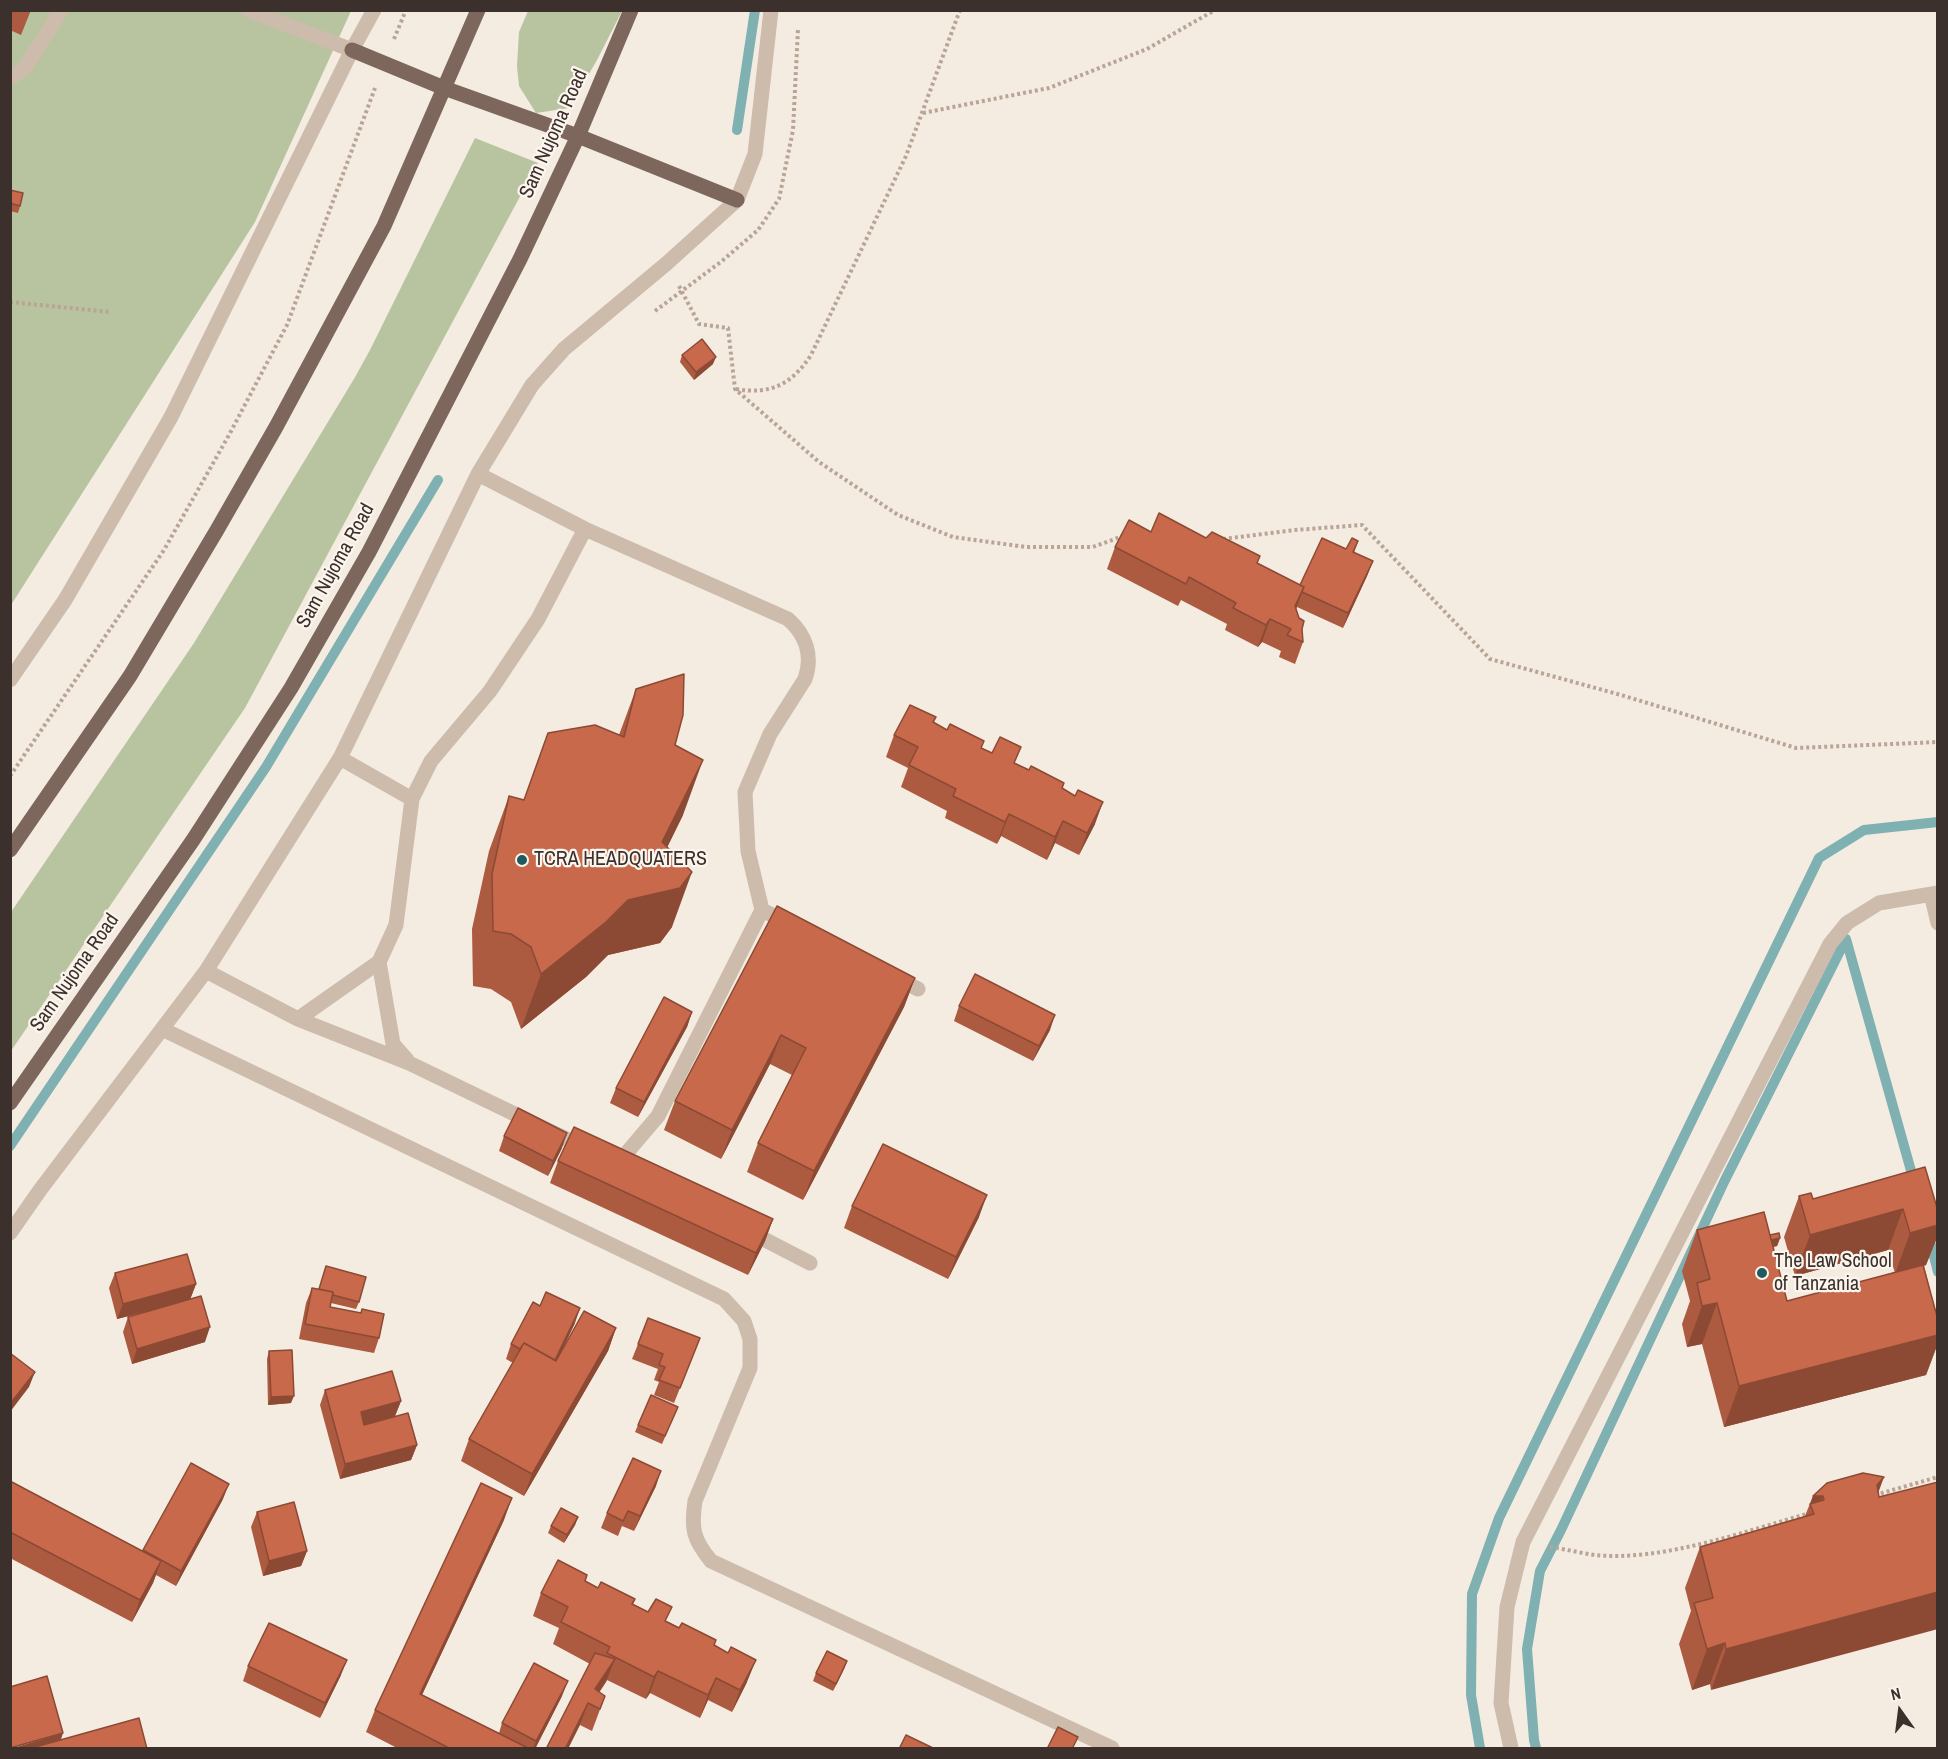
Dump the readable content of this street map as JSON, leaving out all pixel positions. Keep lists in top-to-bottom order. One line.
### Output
{"streets":{"main road":["Sam Nujoma Road"]},"places":["TCRA HEADQUATERS","The Law School of Tanzania"],"north":"top"}
